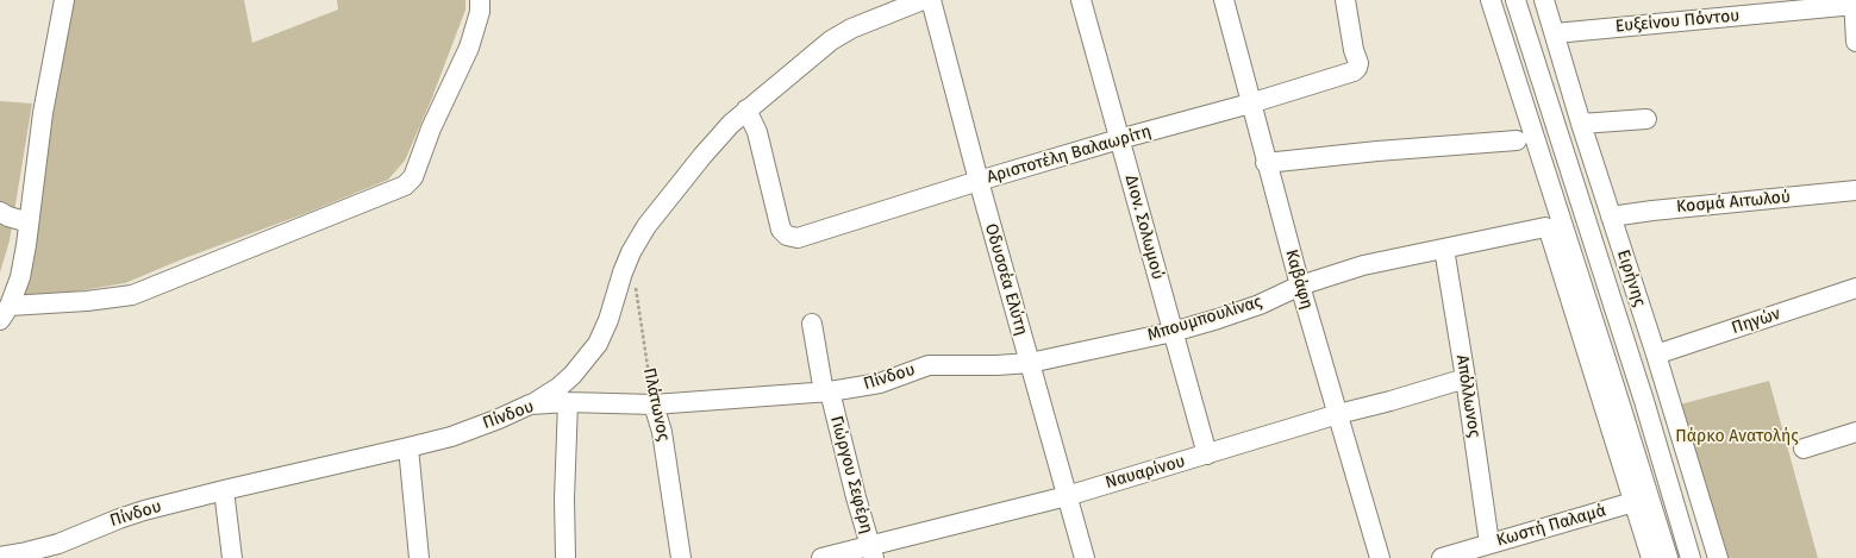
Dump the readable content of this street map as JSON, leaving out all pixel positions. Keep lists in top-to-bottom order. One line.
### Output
{"streets":{"street":["Ευξείνου Πόντου","Αριστοτέλη Βαλαωρίτη","Κοσμά Αιτωλού","Διον. Σολωμού","Ειρήνης","Οδυσσέα Ελύτη","Καβάφη","Μπουμπουλίνας","Πηγών","Πίνδου","Απόλλωνος","Πλάτωνος","Ναυαρίνου","Γιώργου Σεφέρη","Κωστή Παλαμά"]},"crossings":[["Ευξείνου Πόντου","Ειρήνης"],["Αριστοτέλη Βαλαωρίτη","Διον. Σολωμού"],["Αριστοτέλη Βαλαωρίτη","Οδυσσέα Ελύτη"],["Αριστοτέλη Βαλαωρίτη","Καβάφη"],["Κοσμά Αιτωλού","Ειρήνης"],["Διον. Σολωμού","Μπουμπουλίνας"],["Διον. Σολωμού","Ναυαρίνου"],["Ειρήνης","Πηγών"],["Οδυσσέα Ελύτη","Μπουμπουλίνας"],["Οδυσσέα Ελύτη","Πίνδου"],["Οδυσσέα Ελύτη","Ναυαρίνου"],["Καβάφη","Μπουμπουλίνας"],["Καβάφη","Ναυαρίνου"],["Μπουμπουλίνας","Πίνδου"],["Μπουμπουλίνας","Απόλλωνος"],["Μπουμπουλίνας","Κωστή Παλαμά"],["Πίνδου","Πλάτωνος"],["Πίνδου","Γιώργου Σεφέρη"],["Απόλλωνος","Ναυαρίνου"],["Απόλλωνος","Κωστή Παλαμά"],["Ναυαρίνου","Γιώργου Σεφέρη"]],"parks":["Πάρκο Ανατολής"]}
